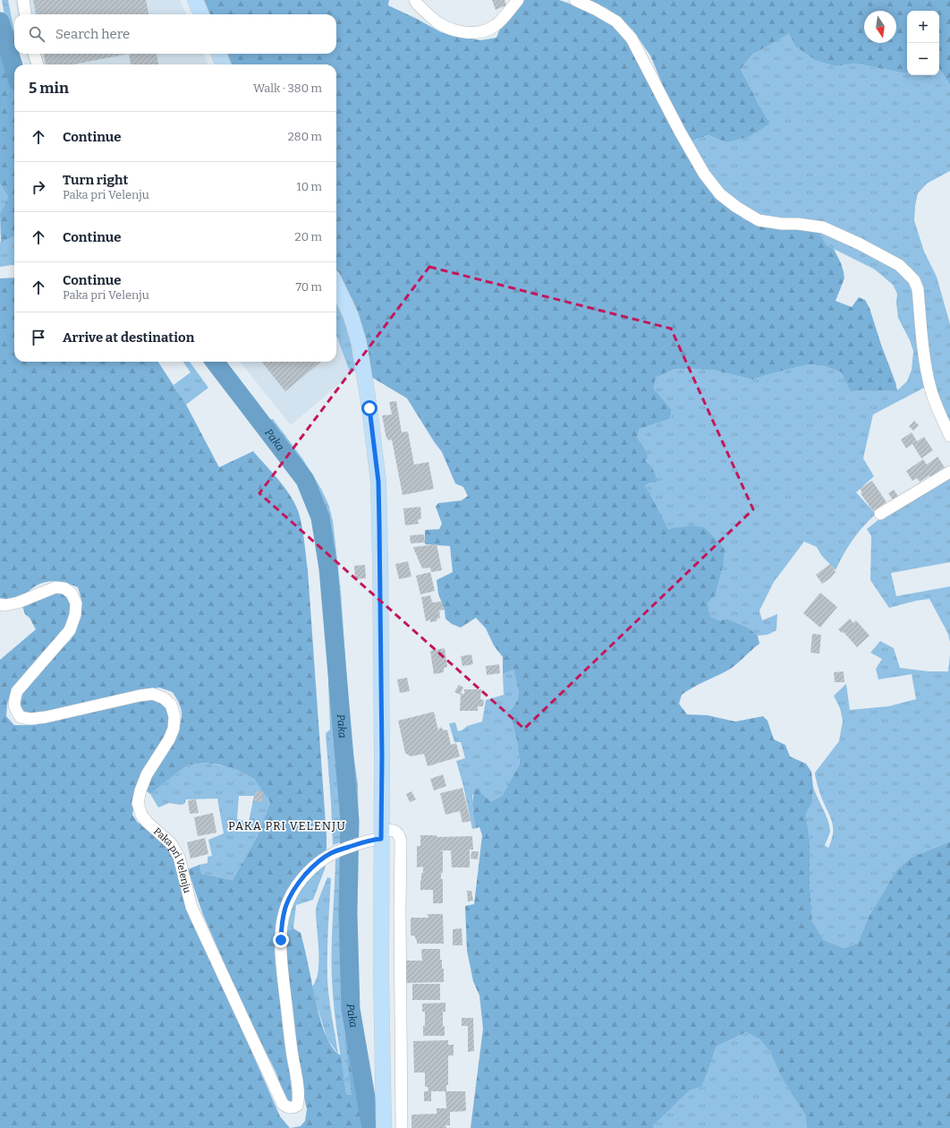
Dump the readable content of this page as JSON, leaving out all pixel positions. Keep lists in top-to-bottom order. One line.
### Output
{"streets":{"street":["Paka pri Velenju"]},"districts":["PAKA PRI VELENJU"],"water":["Paka"],"north":"bottom","page":{"map_buttons":["+","−"],"search":"Search here","heading":["5 min","Walk · 380 m"],"list":[["Continue","280 m"],["Turn right","Paka pri Velenju","10 m"],["Continue","20 m"],["Continue","Paka pri Velenju","70 m"],"Arrive at destination"]}}
